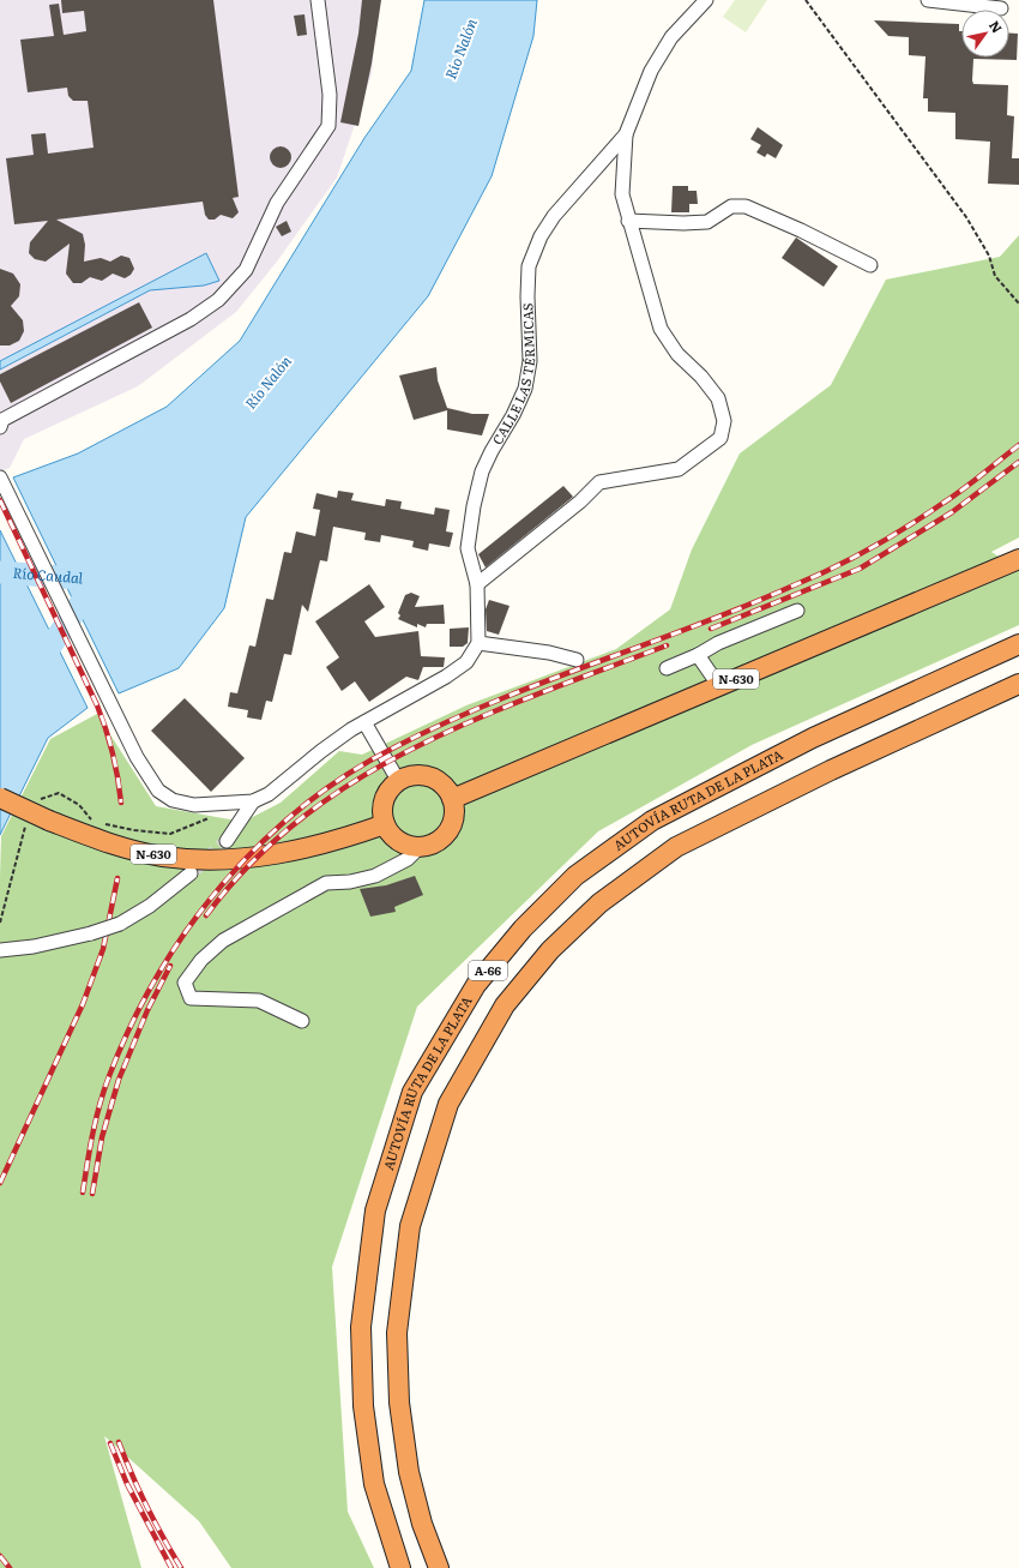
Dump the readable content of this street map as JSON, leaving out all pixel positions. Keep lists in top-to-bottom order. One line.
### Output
{"streets":{"highway":["N-630","AUTOVÍA RUTA DE LA PLATA","A-66"],"street":["CALLE LAS TÉRMICAS"]},"water":["Río Nalón","Río Caudal"],"north":"top right"}
